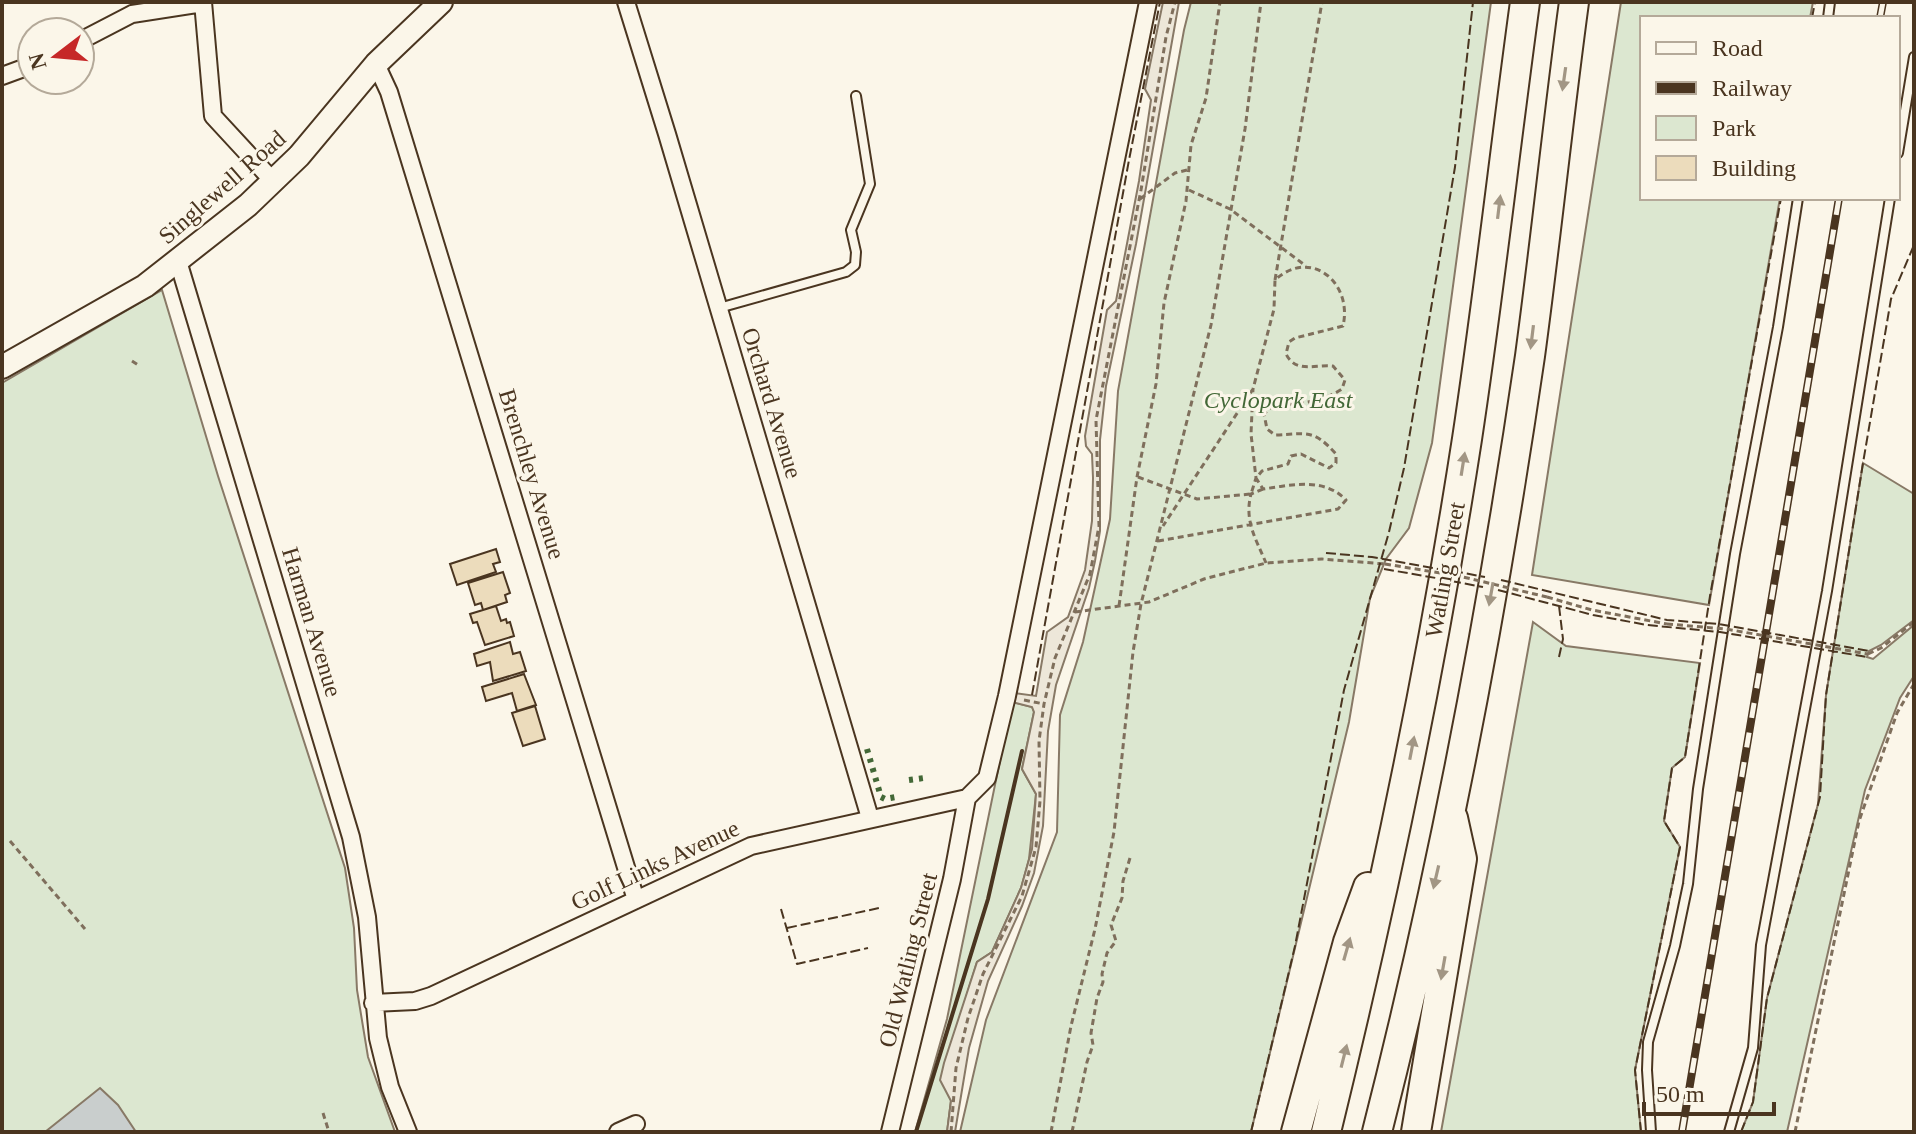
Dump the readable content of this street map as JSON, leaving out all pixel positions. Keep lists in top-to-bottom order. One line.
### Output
{"streets":{"highway":["Watling Street"],"street":["Singlewell Road","Orchard Avenue","Brenchley Avenue","Harman Avenue","Golf Links Avenue","Old Watling Street"]},"crossings":[["Singlewell Road","Brenchley Avenue"],["Singlewell Road","Harman Avenue"],["Orchard Avenue","Golf Links Avenue"],["Brenchley Avenue","Golf Links Avenue"],["Harman Avenue","Golf Links Avenue"],["Golf Links Avenue","Old Watling Street"]],"parks":["Cyclopark East"],"legend":["Road","Railway","Park","Building"],"scale_bar":"50 m","north":"left"}
